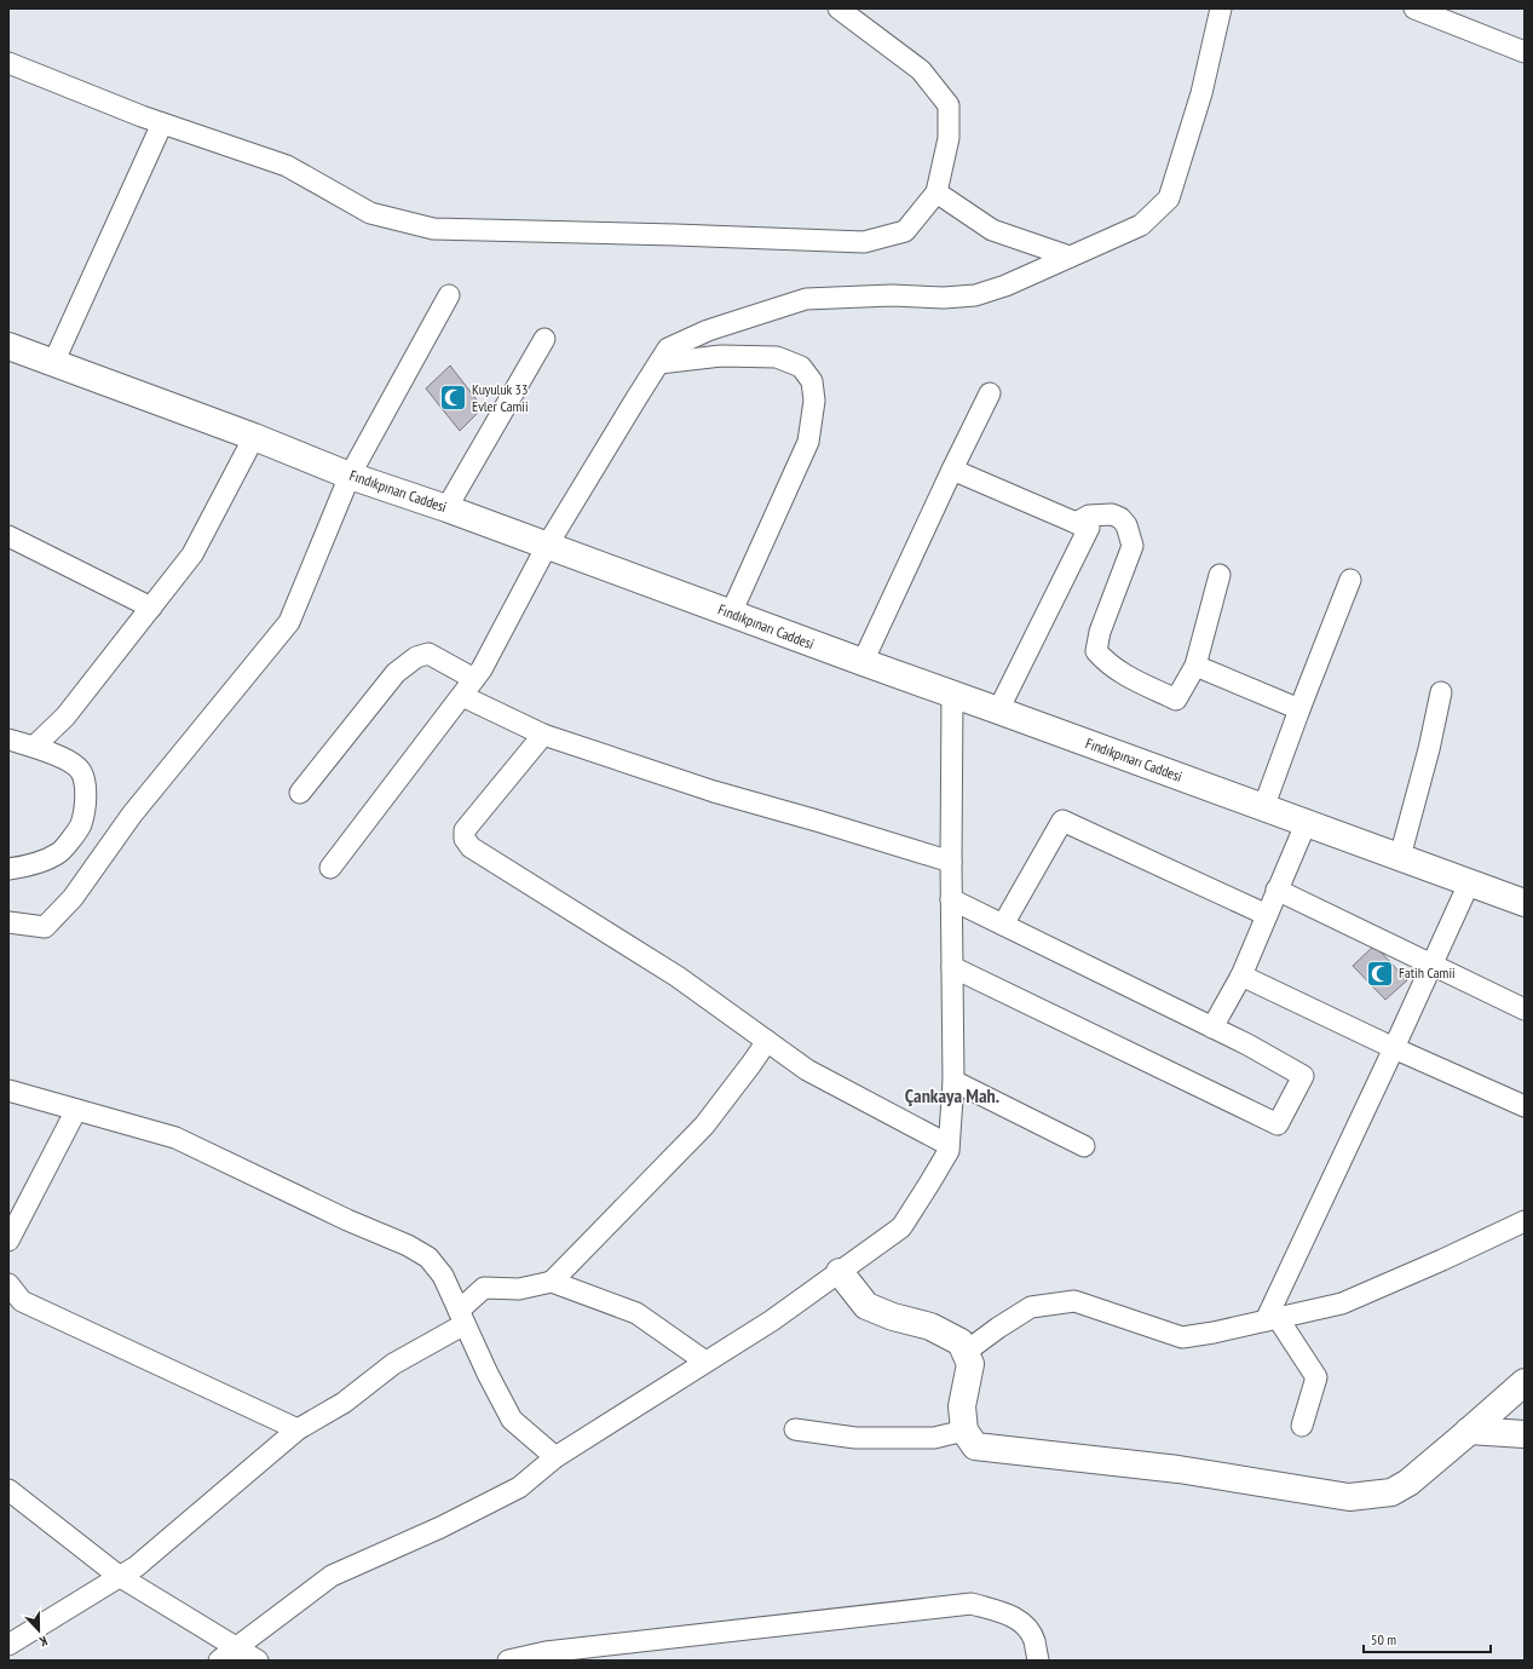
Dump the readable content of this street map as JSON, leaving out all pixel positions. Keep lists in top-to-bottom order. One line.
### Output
{"streets":{"main road":["Fındıkpınarı Caddesi"]},"districts":["Çankaya Mah."],"places":{"mosque":["Kuyuluk 33 Evler Camii","Fatih Camii"]},"scale_bar":"50 m","north":"bottom"}
